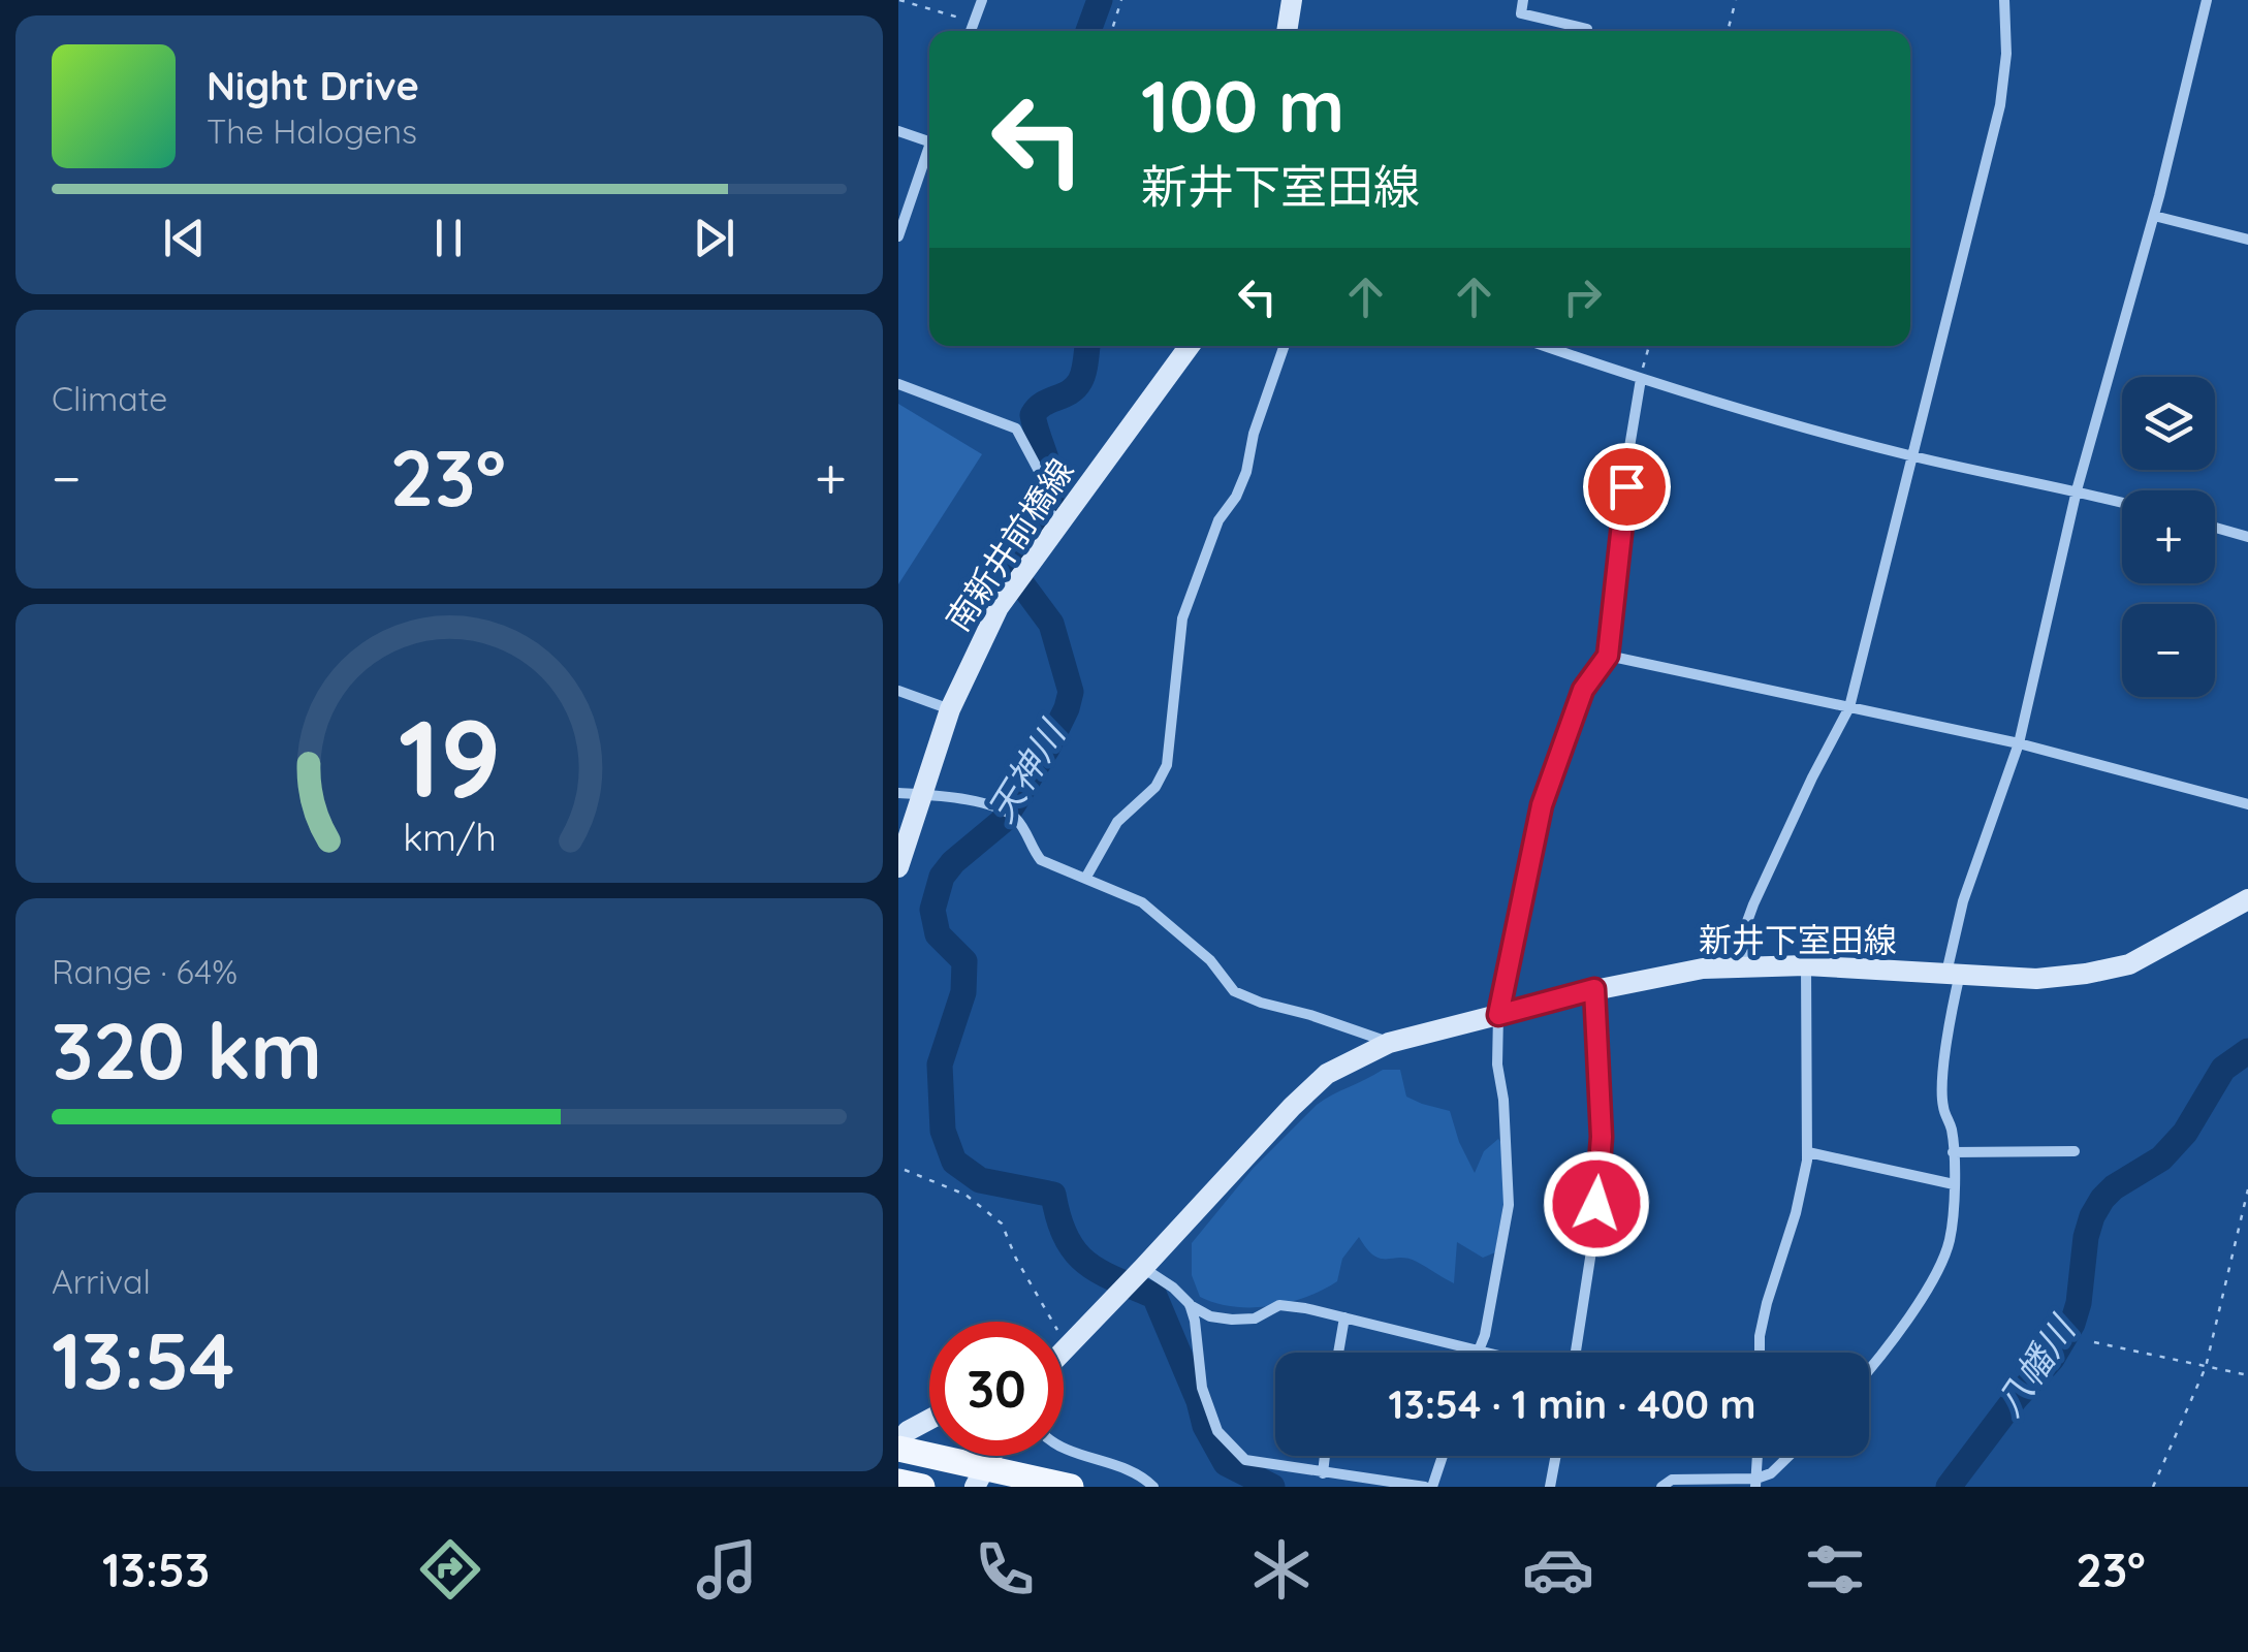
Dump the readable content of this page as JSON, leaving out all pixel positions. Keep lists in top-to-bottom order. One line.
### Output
{"streets":{"main road":["南新井前橋線","新井下室田線"]},"water":["天神川","八幡川"],"page":{"turn":["100 m","新井下室田線"],"song":["Night Drive","The Halogens"],"tile":["Climate",["Range · 64%","320 km"],["Arrival","13:54"]],"map_buttons":["+","−"],"heat":["−","23°","+"],"limit":"30","trip":"13:54 · 1 min · 400 m","tabs":["13:53","23°"],"gauge":["19","km/h"]}}
